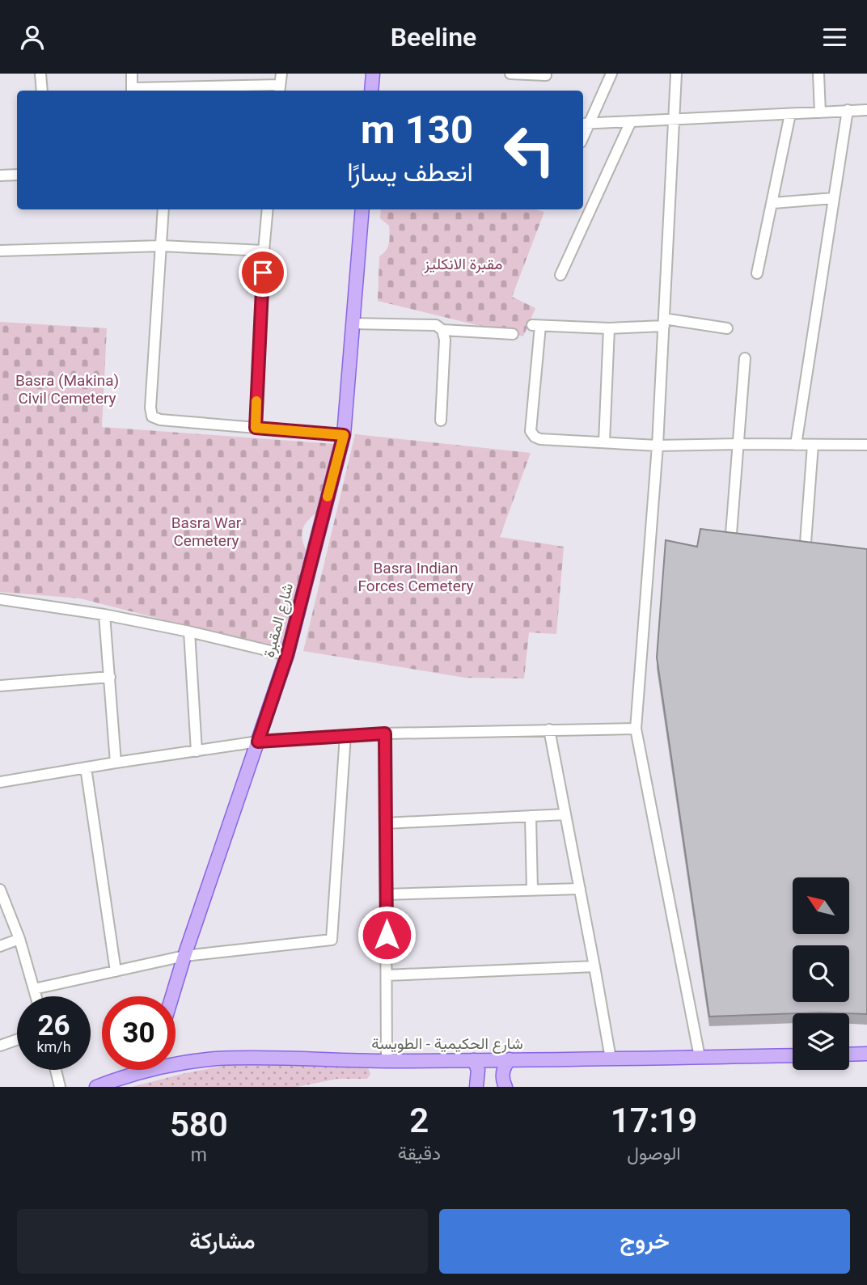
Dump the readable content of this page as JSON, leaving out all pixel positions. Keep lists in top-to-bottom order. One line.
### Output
{"streets":{"main road":["شارع المقبرة","شارع الحكيمية - الطويسة"]},"parks":["مقبرة الانكليز","Basra (Makina) Civil Cemetery","Basra War Cemetery","Basra Indian Forces Cemetery"],"north":"top left","page":{"header":"Beeline","turn":["130 m","انعطف يسارًا"],"speed":"26 km/h","limit":"30","eta":["17:19","الوصول","2","دقيقة","580","m"],"buttons":["خروج","مشاركة"]}}
